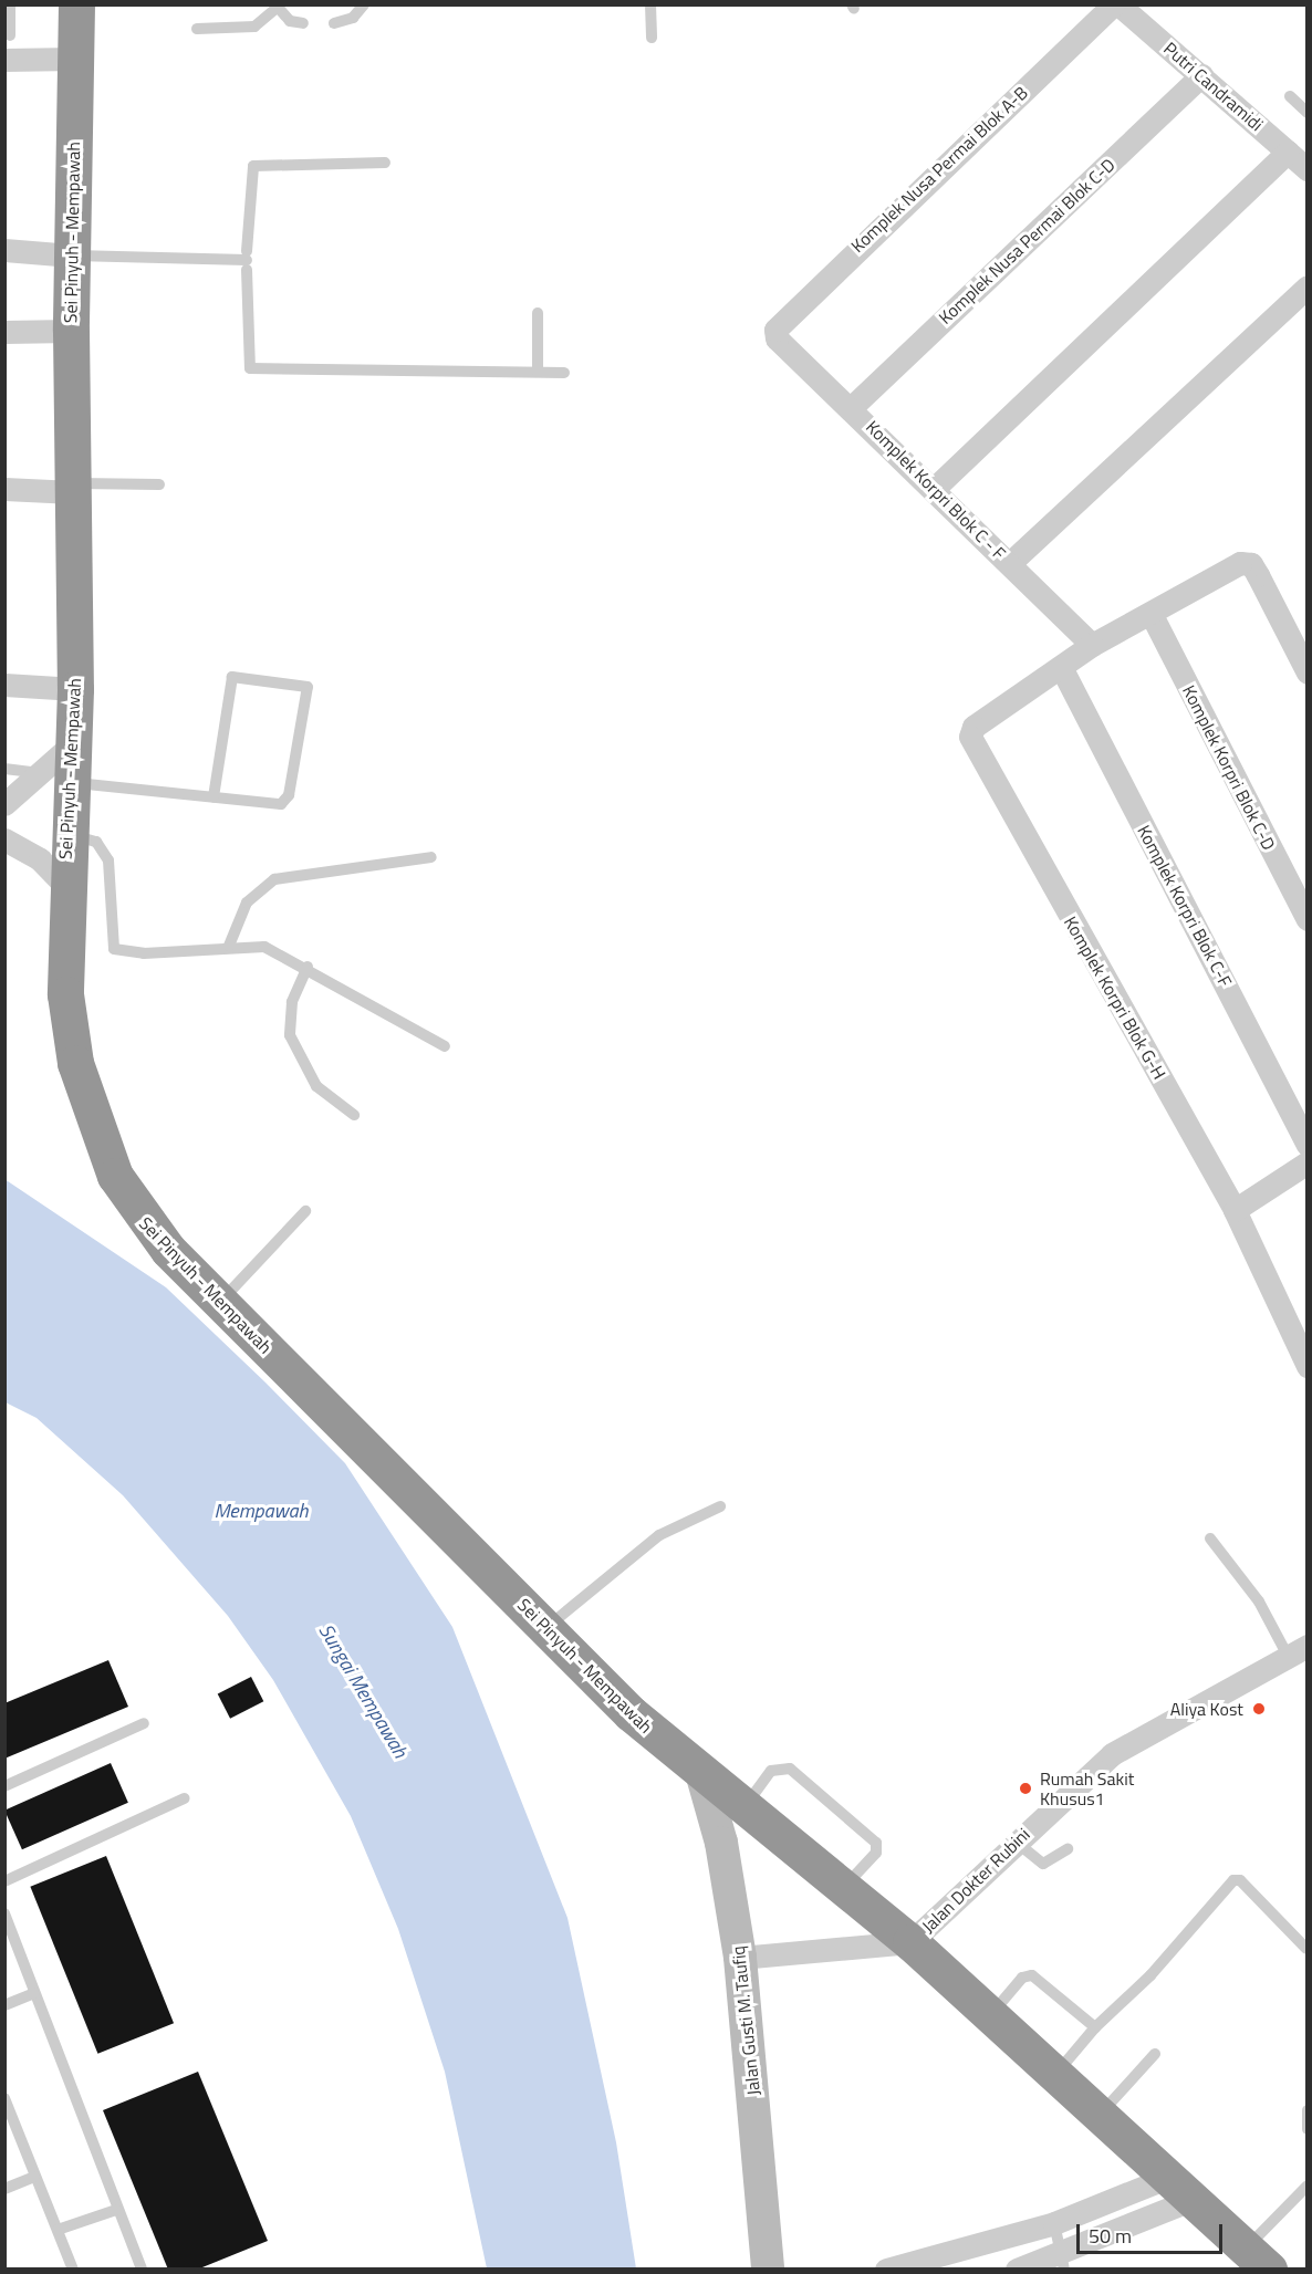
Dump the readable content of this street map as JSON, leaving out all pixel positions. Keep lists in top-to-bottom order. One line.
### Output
{"streets":{"highway":["Sei Pinyuh - Mempawah"],"main road":["Jalan Gusti M. Taufiq"],"street":["Putri Candramidi","Komplek Nusa Permai Blok A-B","Komplek Nusa Permai Blok C-D","Komplek Korpri Blok C - F","Komplek Korpri Blok C-D","Komplek Korpri Blok C-F","Komplek Korpri Blok G-H","Jalan Dokter Rubini"]},"crossings":[["Putri Candramidi","Komplek Nusa Permai Blok C-D"],["Komplek Nusa Permai Blok A-B","Komplek Korpri Blok C - F"],["Sei Pinyuh - Mempawah","Jalan Dokter Rubini"],["Sei Pinyuh - Mempawah","Jalan Gusti M. Taufiq"],["Komplek Nusa Permai Blok C-D","Komplek Korpri Blok C - F"],["Komplek Korpri Blok C-F","Komplek Korpri Blok G-H"]],"water":["Mempawah","Sungai Mempawah"],"places":["Aliya Kost","Rumah Sakit Khusus1"],"scale_bar":"50 m"}
